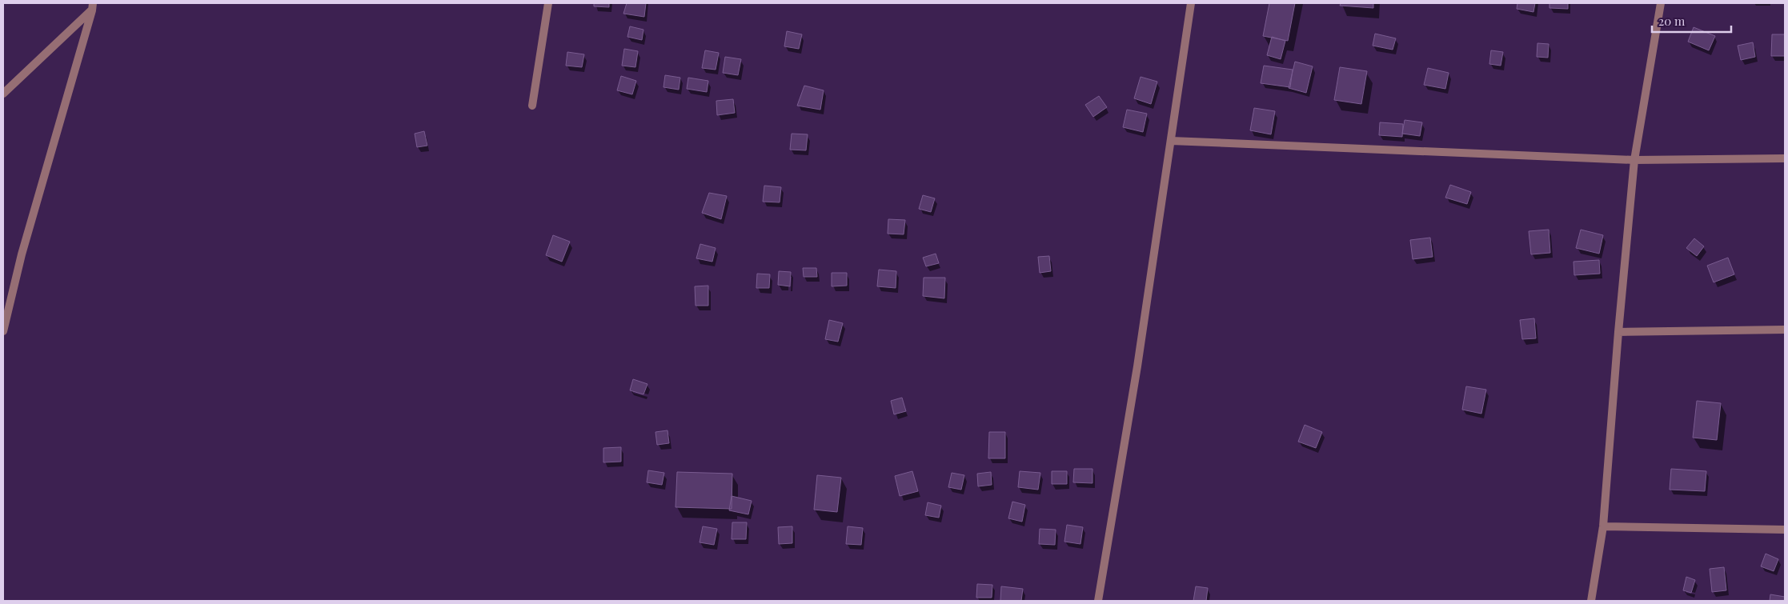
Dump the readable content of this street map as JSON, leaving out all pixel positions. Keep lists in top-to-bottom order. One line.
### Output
{"scale_bar":"20 m"}
